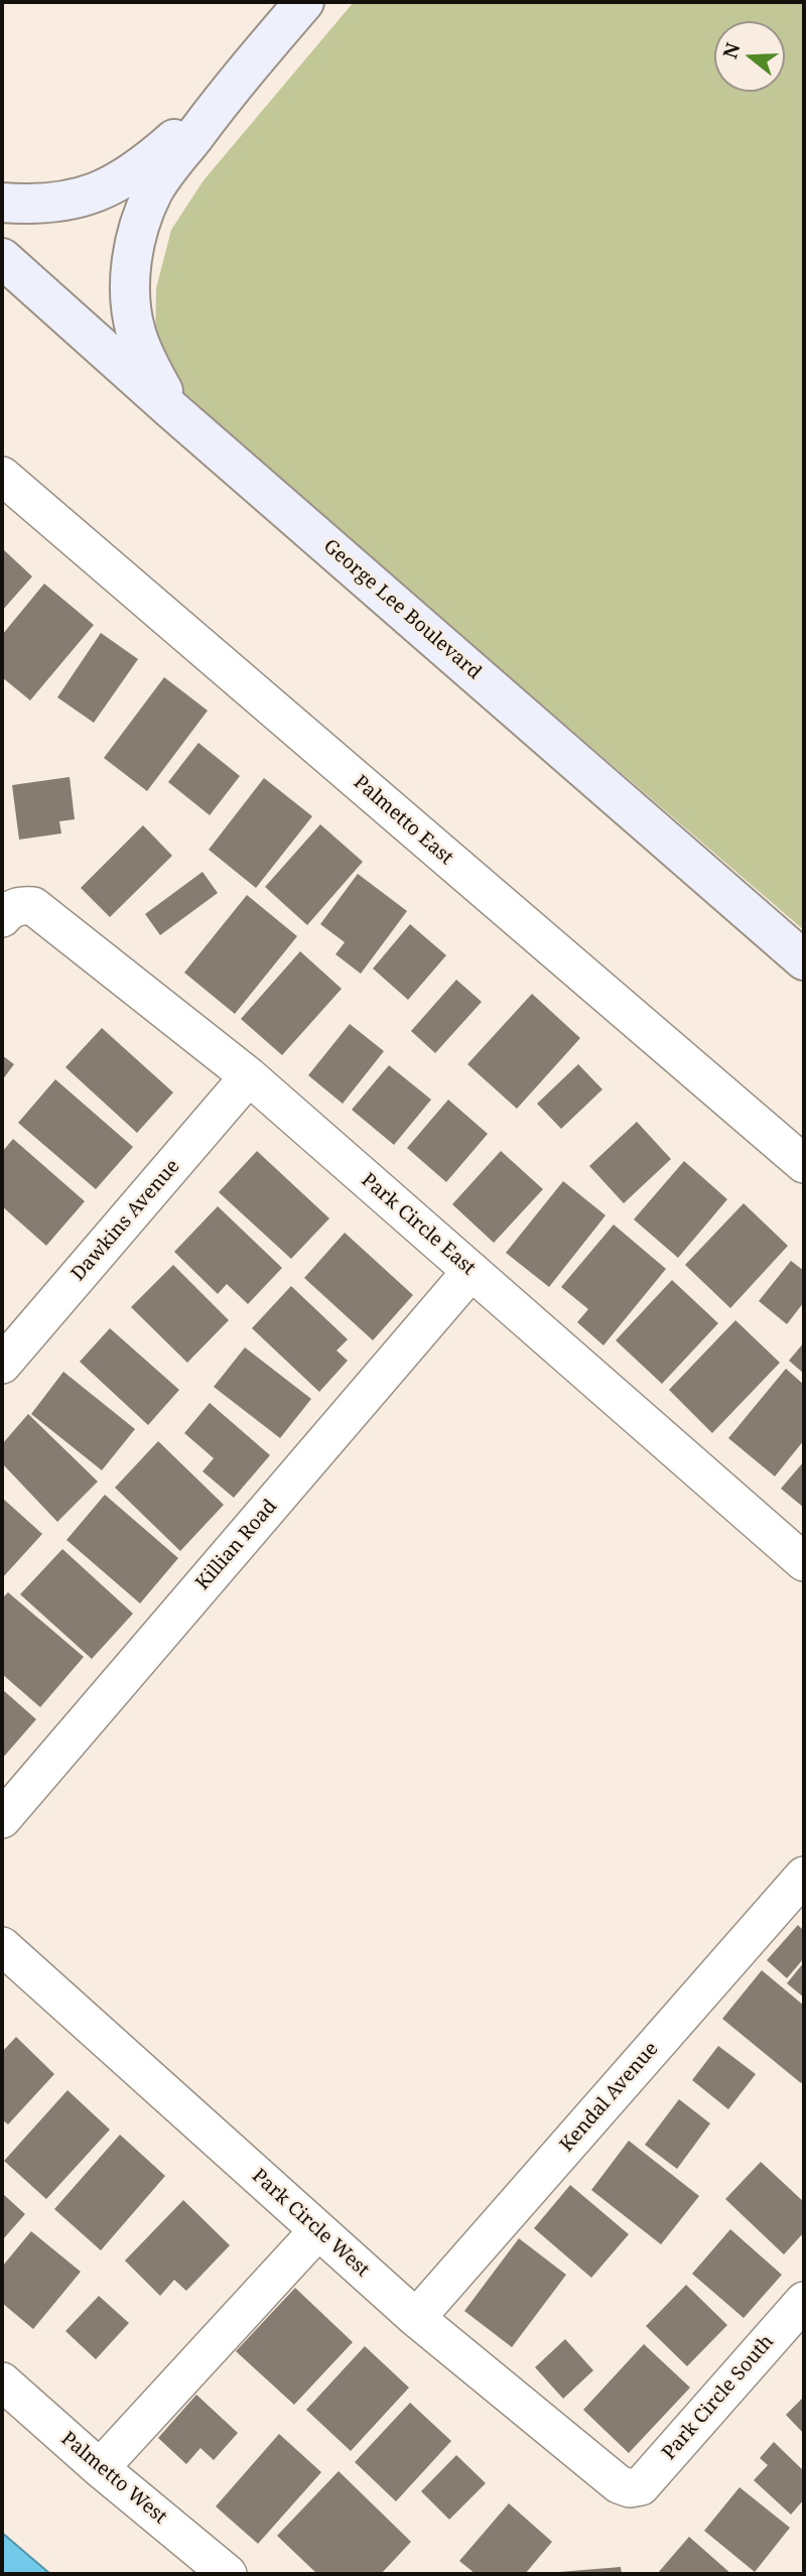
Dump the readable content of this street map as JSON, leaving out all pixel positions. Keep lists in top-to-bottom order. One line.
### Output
{"streets":{"main road":["George Lee Boulevard"],"street":["Palmetto East","Dawkins Avenue","Park Circle East","Killian Road","Kendal Avenue","Park Circle West","Park Circle South","Palmetto West"]},"crossings":[["Dawkins Avenue","Park Circle East"],["Park Circle East","Killian Road"],["Kendal Avenue","Park Circle West"],["Park Circle West","Park Circle South"]],"north":"left"}
